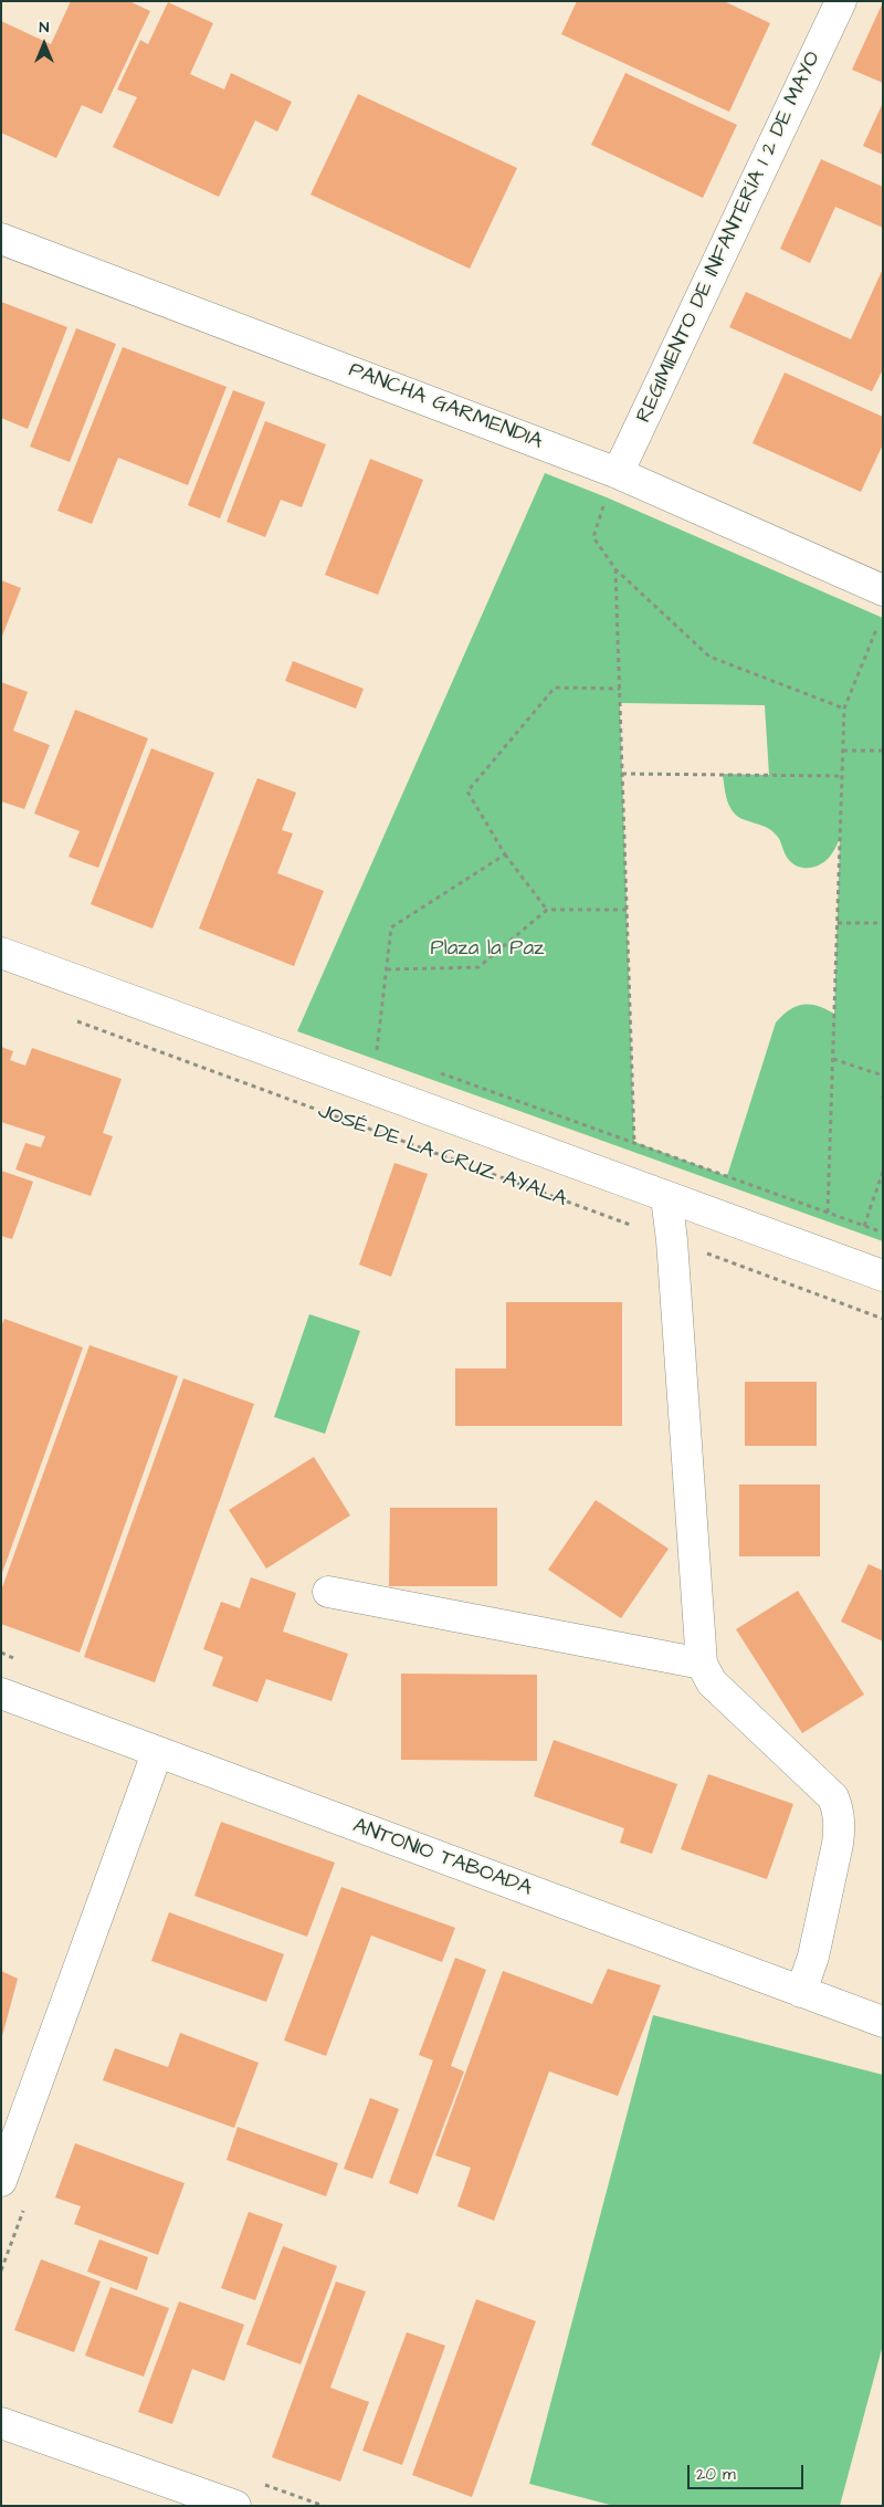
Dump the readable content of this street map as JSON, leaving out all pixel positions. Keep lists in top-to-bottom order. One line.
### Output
{"streets":{"street":["REGIMIENTO DE INFANTERÍA 1 2 DE MAYO","PANCHA GARMENDIA","JOSÉ DE LA CRUZ AYALA","ANTONIO TABOADA"]},"crossings":[["REGIMIENTO DE INFANTERÍA 1 2 DE MAYO","PANCHA GARMENDIA"]],"parks":["Plaza la Paz"],"scale_bar":"20 m","north":"top"}
